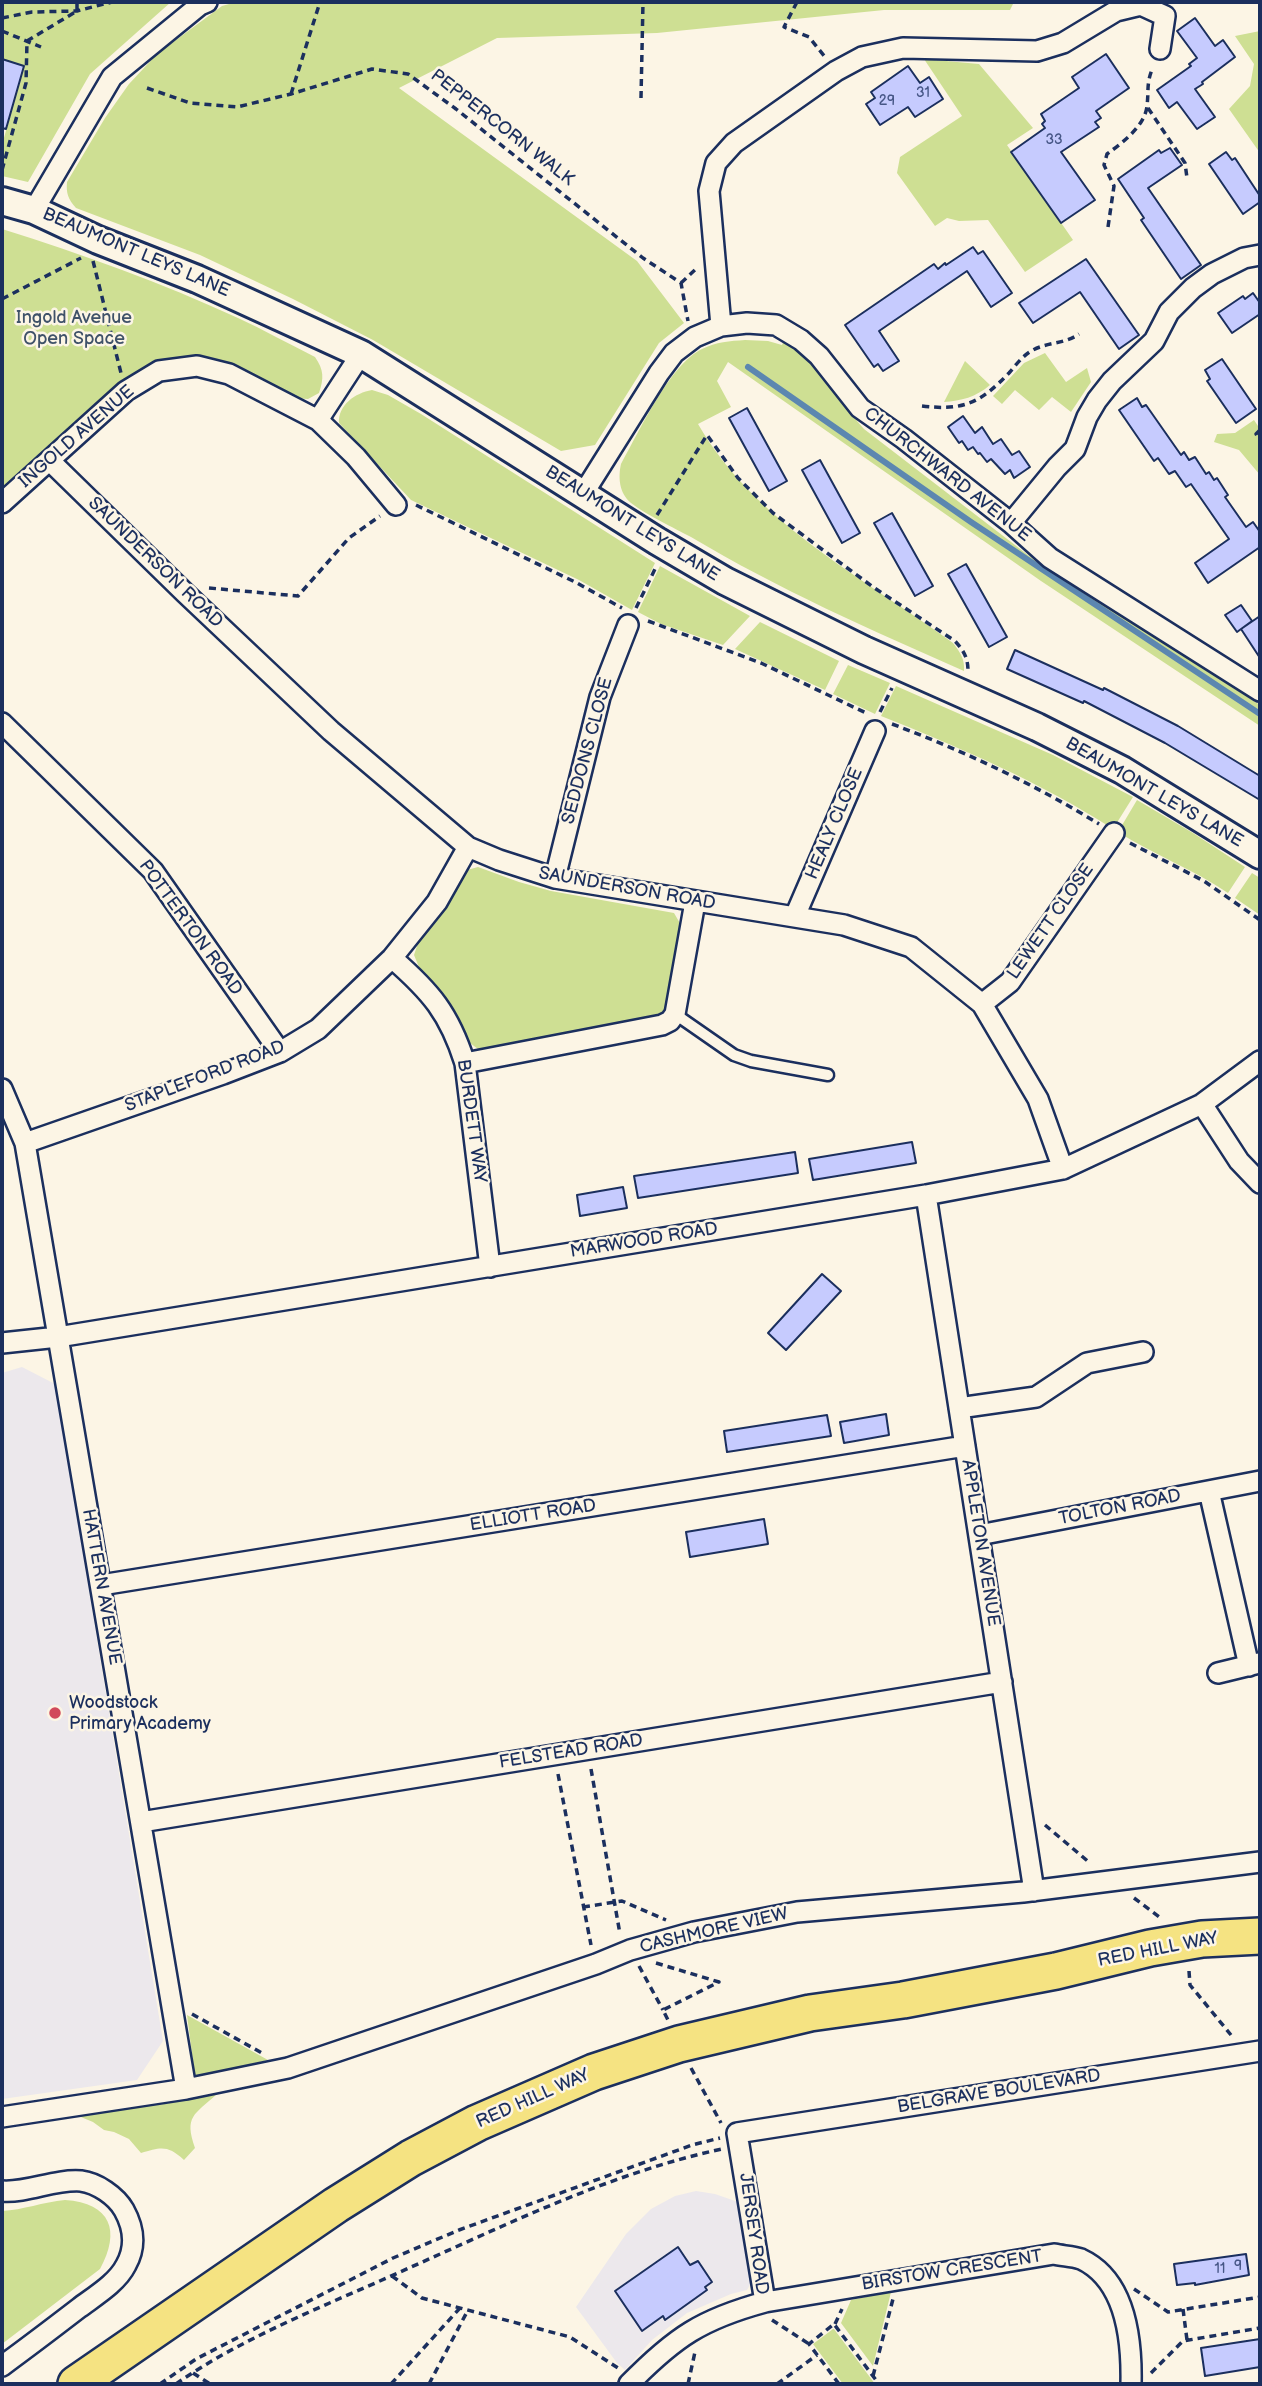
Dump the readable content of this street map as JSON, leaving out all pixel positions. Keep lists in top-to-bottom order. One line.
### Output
{"streets":{"highway":["RED HILL WAY"],"street":["BEAUMONT LEYS LANE","INGOLD AVENUE","CHURCHWARD AVENUE","SAUNDERSON ROAD","SEDDONS CLOSE","HEALY CLOSE","LEWETT CLOSE","POTTERTON ROAD","STAPLEFORD ROAD","BURDETT WAY","MARWOOD ROAD","TOLTON ROAD","ELLIOTT ROAD","APPLETON AVENUE","HATTERN AVENUE","FELSTEAD ROAD","CASHMORE VIEW","BELGRAVE BOULEVARD","JERSEY ROAD","BIRSTOW CRESCENT"],"path":["PEPPERCORN WALK"]},"crossings":[["PEPPERCORN WALK","CHURCHWARD AVENUE"],["BEAUMONT LEYS LANE","CHURCHWARD AVENUE"],["INGOLD AVENUE","SAUNDERSON ROAD"],["SAUNDERSON ROAD","SEDDONS CLOSE"],["SAUNDERSON ROAD","HEALY CLOSE"],["SAUNDERSON ROAD","LEWETT CLOSE"],["SAUNDERSON ROAD","STAPLEFORD ROAD"],["SAUNDERSON ROAD","MARWOOD ROAD"],["POTTERTON ROAD","STAPLEFORD ROAD"],["STAPLEFORD ROAD","BURDETT WAY"],["STAPLEFORD ROAD","HATTERN AVENUE"],["BURDETT WAY","MARWOOD ROAD"],["MARWOOD ROAD","APPLETON AVENUE"],["MARWOOD ROAD","HATTERN AVENUE"],["TOLTON ROAD","APPLETON AVENUE"],["ELLIOTT ROAD","APPLETON AVENUE"],["ELLIOTT ROAD","HATTERN AVENUE"],["APPLETON AVENUE","FELSTEAD ROAD"],["APPLETON AVENUE","CASHMORE VIEW"],["HATTERN AVENUE","FELSTEAD ROAD"],["HATTERN AVENUE","CASHMORE VIEW"],["BELGRAVE BOULEVARD","JERSEY ROAD"],["JERSEY ROAD","BIRSTOW CRESCENT"]],"parks":["Ingold Avenue Open Space"],"places":["Woodstock Primary Academy"],"house_numbers":["31","29","33","9","11"]}
